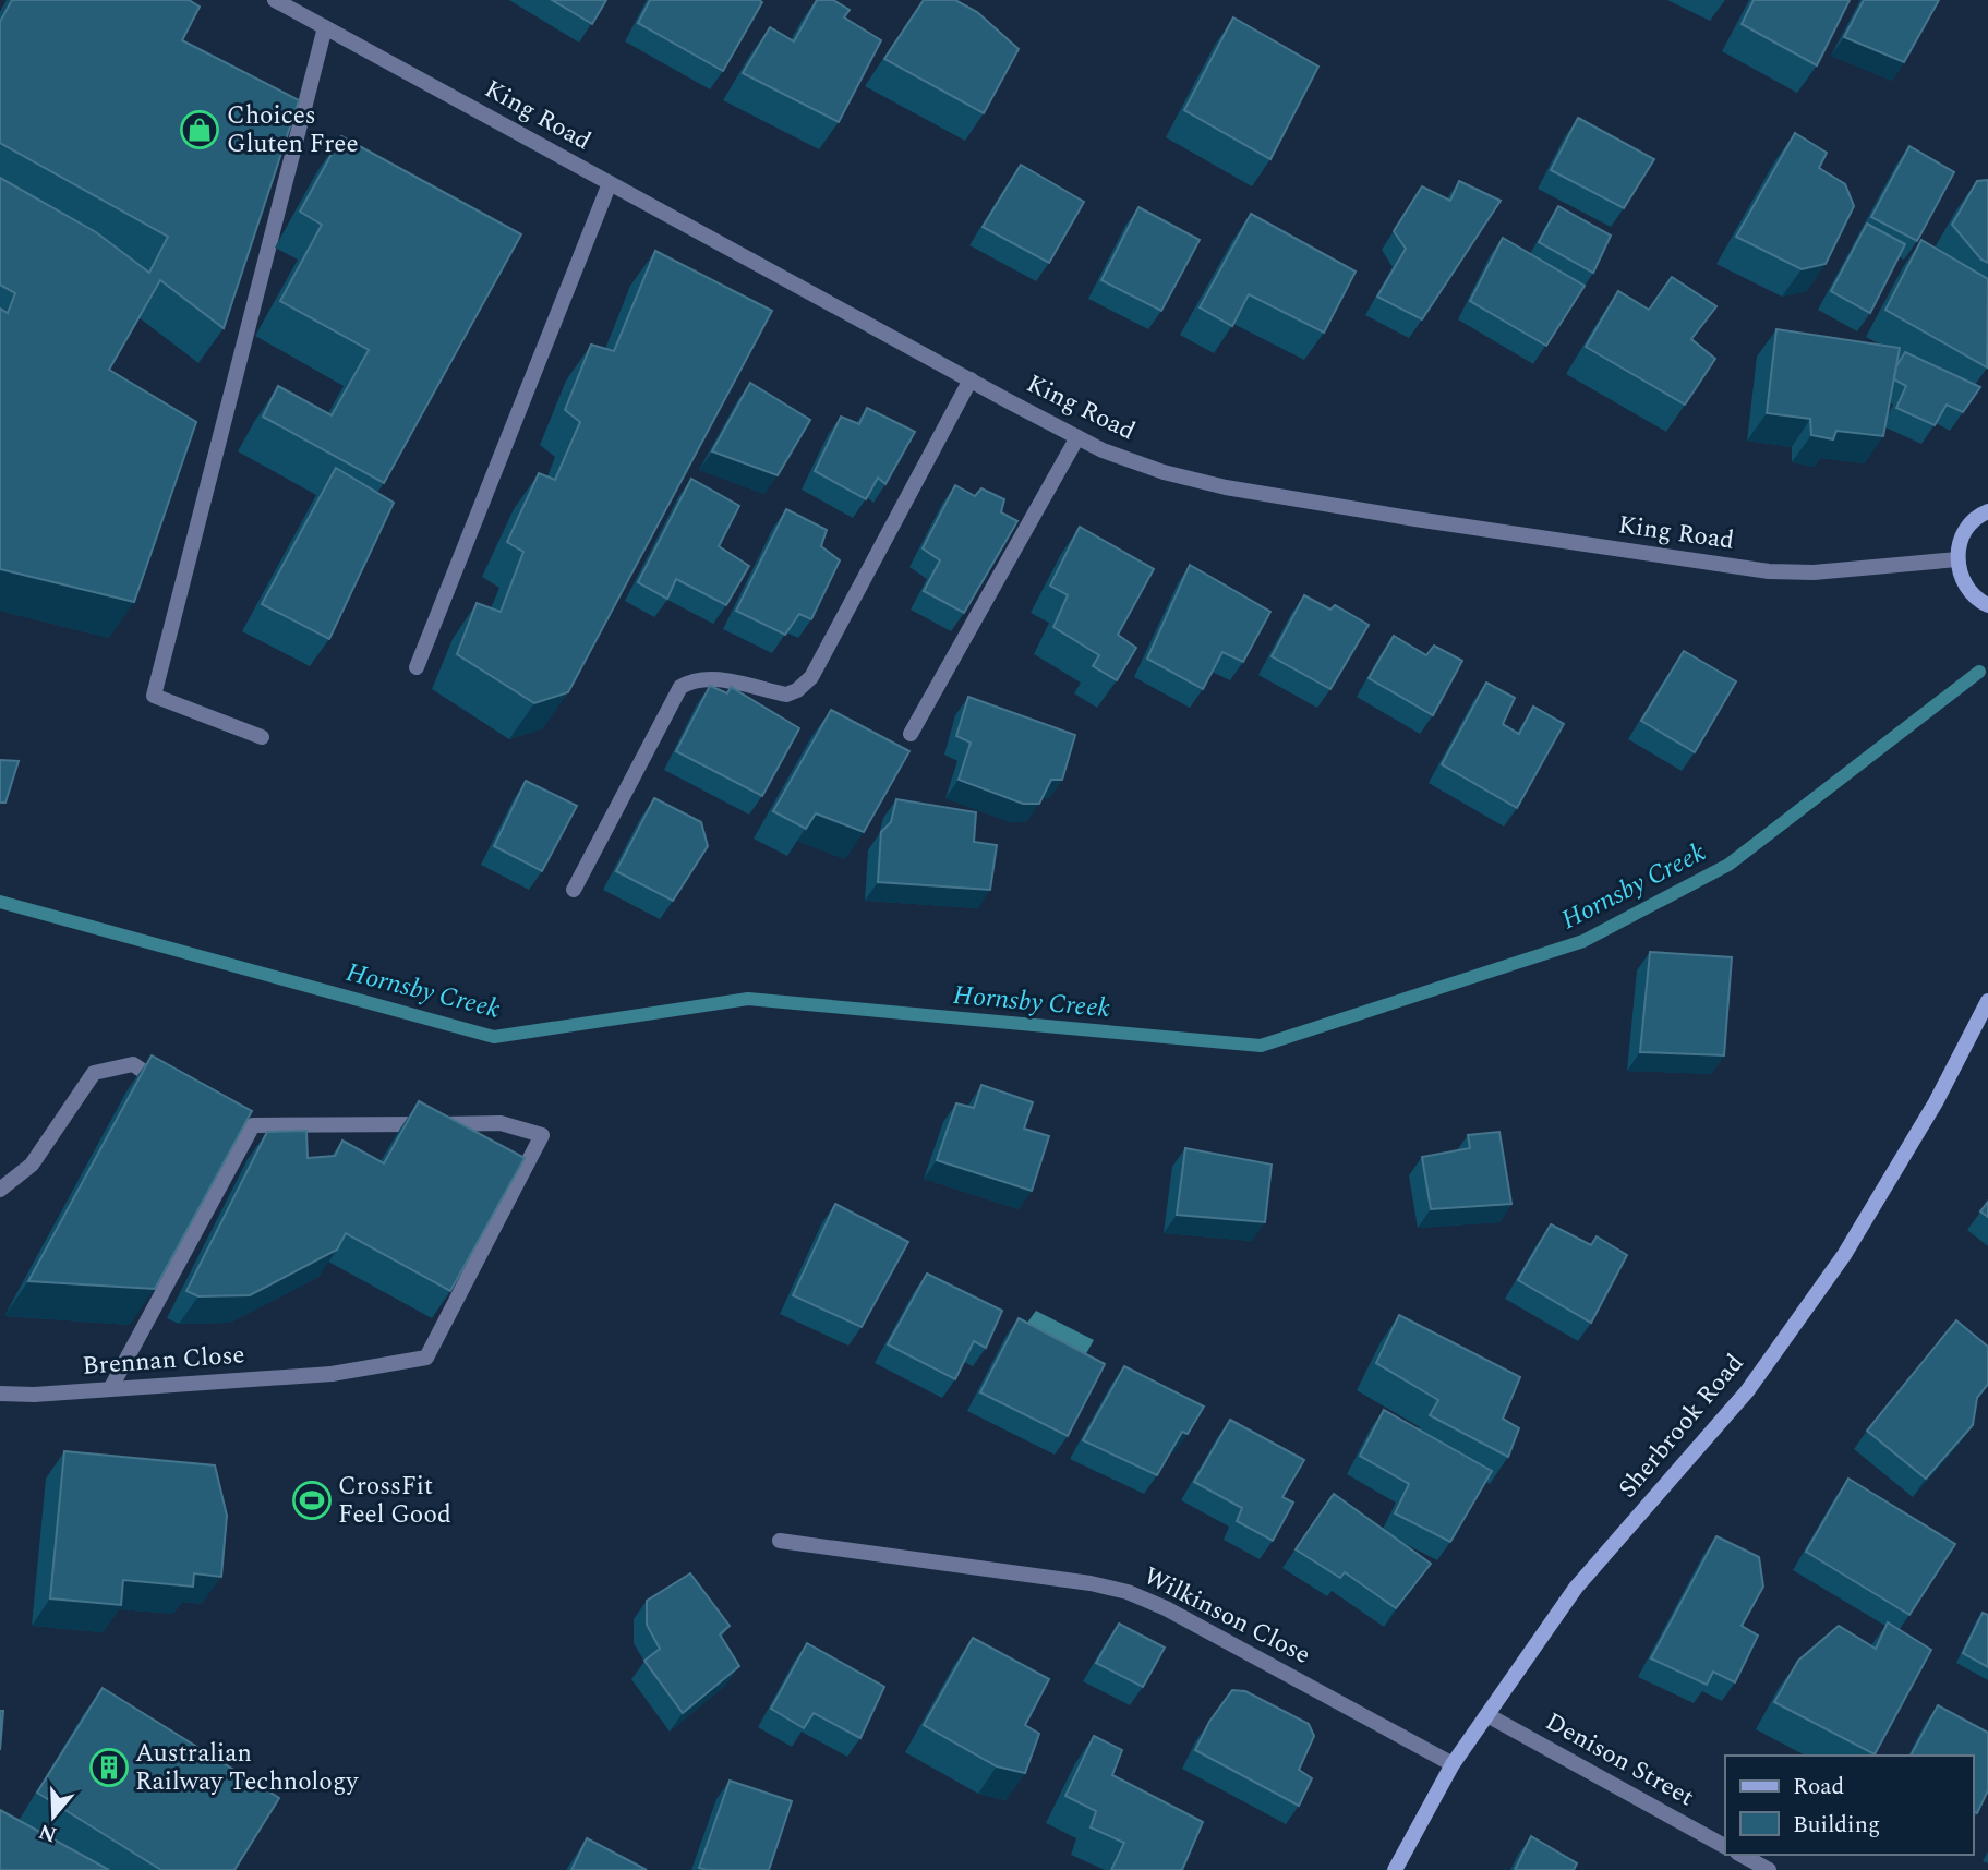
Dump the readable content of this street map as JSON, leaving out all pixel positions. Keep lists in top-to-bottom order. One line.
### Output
{"streets":{"main road":["Sherbrook Road"],"street":["King Road","Brennan Close","Wilkinson Close","Denison Street"]},"crossings":[["Sherbrook Road","Wilkinson Close"],["Sherbrook Road","Denison Street"]],"water":["Hornsby Creek"],"places":{"shop":["Choices Gluten Free"],"sports":["CrossFit Feel Good"],"building":["Australian Railway Technology"]},"legend":["Road","Building"],"north":"bottom"}
